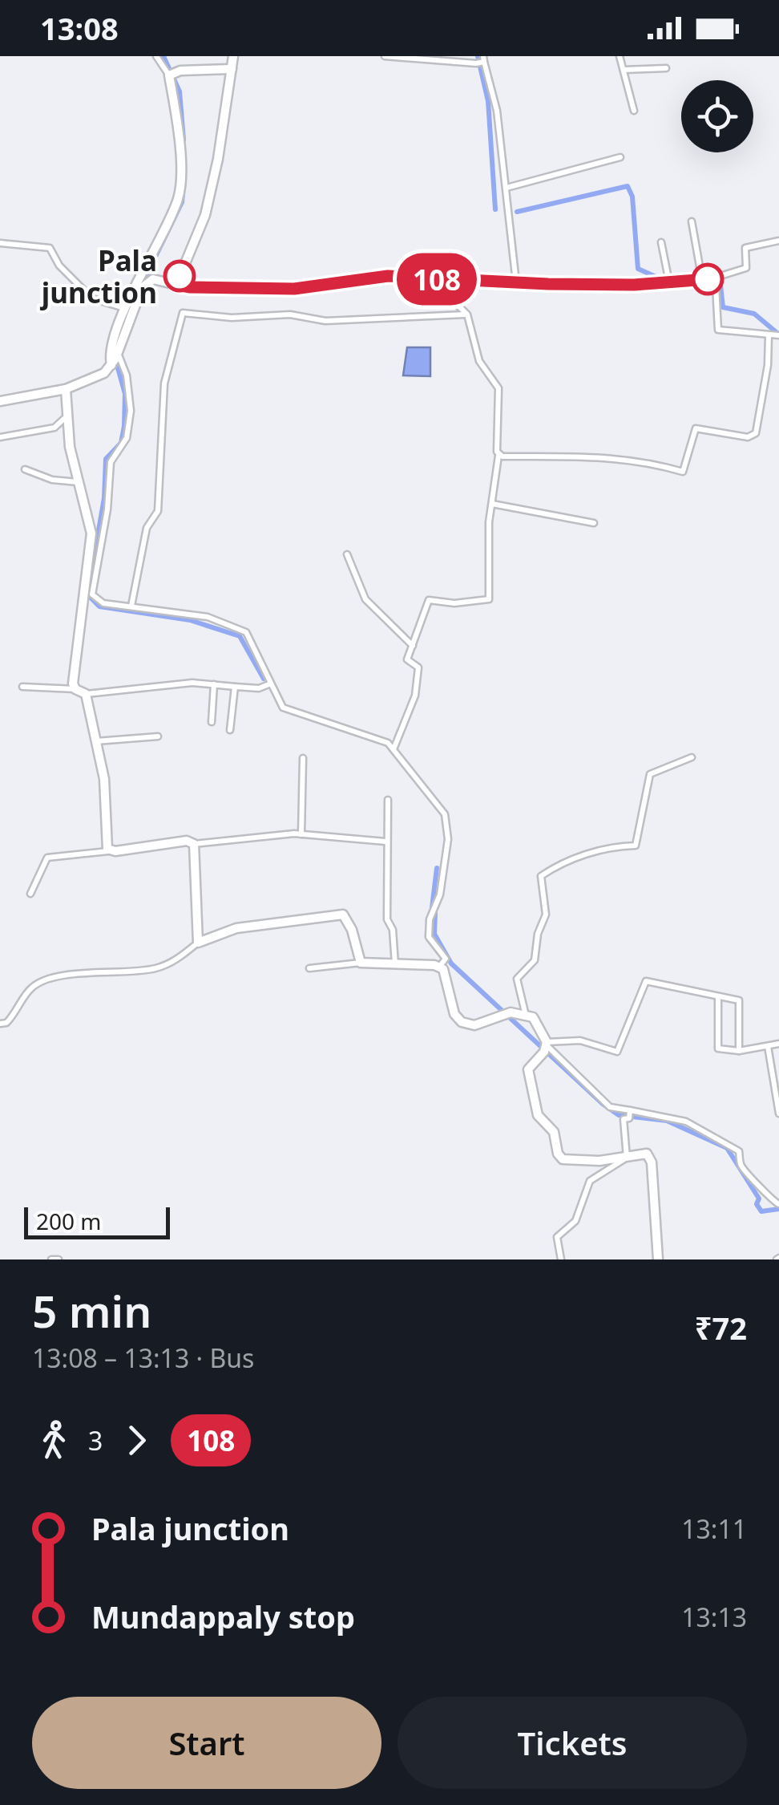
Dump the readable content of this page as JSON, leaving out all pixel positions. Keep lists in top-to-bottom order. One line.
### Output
{"places":["Pala junction"],"lines":["bus line 108"],"scale_bar":"200 m","page":{"status":"13:08","on_map":"108","scale":"200 m","heading":["5 min","13:08 – 13:13 · Bus","₹72"],"legs":["3","108"],"list":[{"name":"Pala junction","value":"13:11"},{"name":"Mundappaly stop","value":"13:13"}],"buttons":["Start","Tickets"]}}
